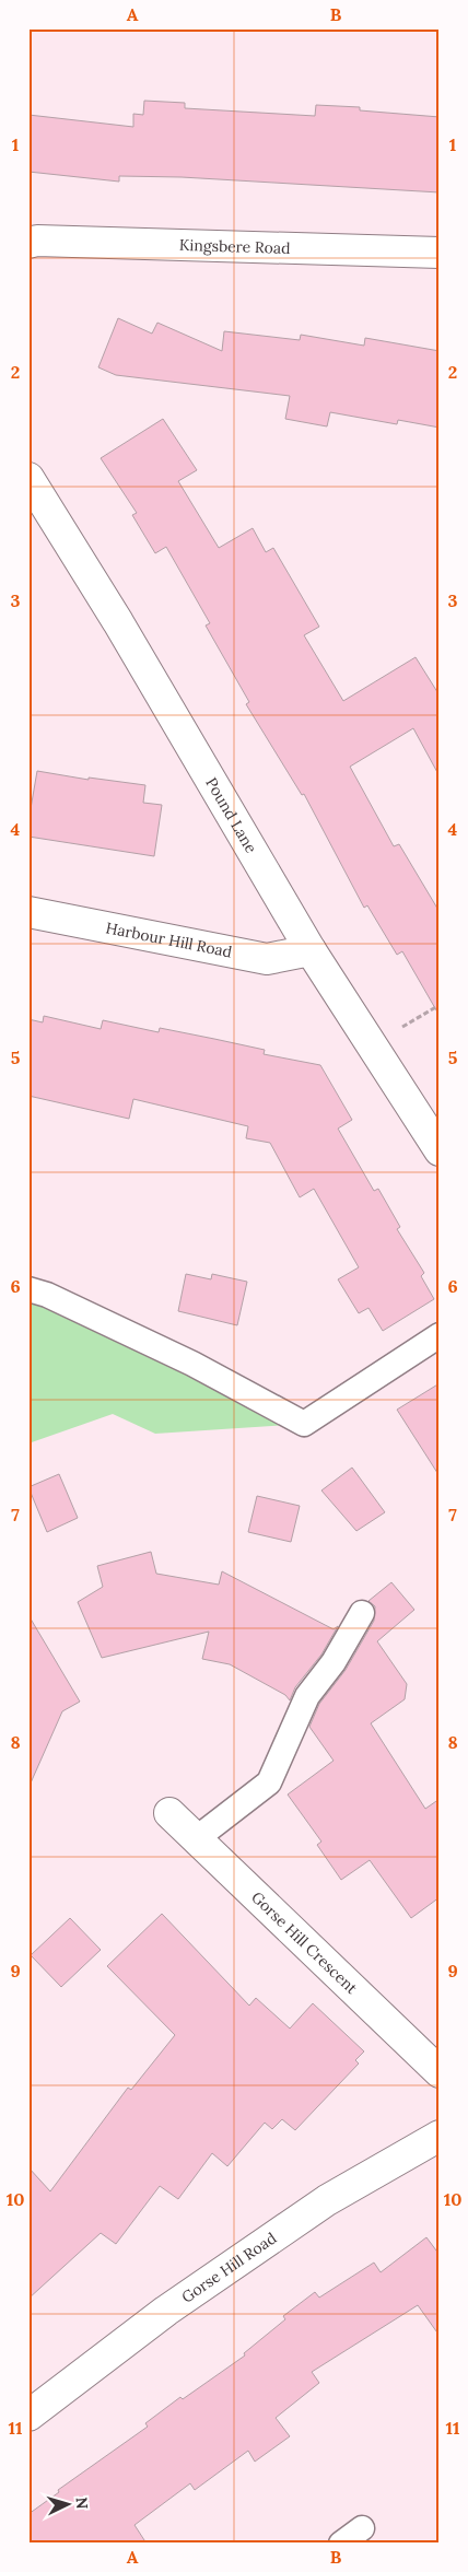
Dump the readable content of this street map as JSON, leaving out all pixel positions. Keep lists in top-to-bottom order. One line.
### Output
{"streets":{"street":["Kingsbere Road","Pound Lane","Harbour Hill Road","Gorse Hill Crescent","Gorse Hill Road"]},"crossings":[["Pound Lane","Harbour Hill Road"]],"north":"right","grid":{"columns":["A","B"],"rows":["1","2","3","4","5","6","7","8","9","10","11"]}}
